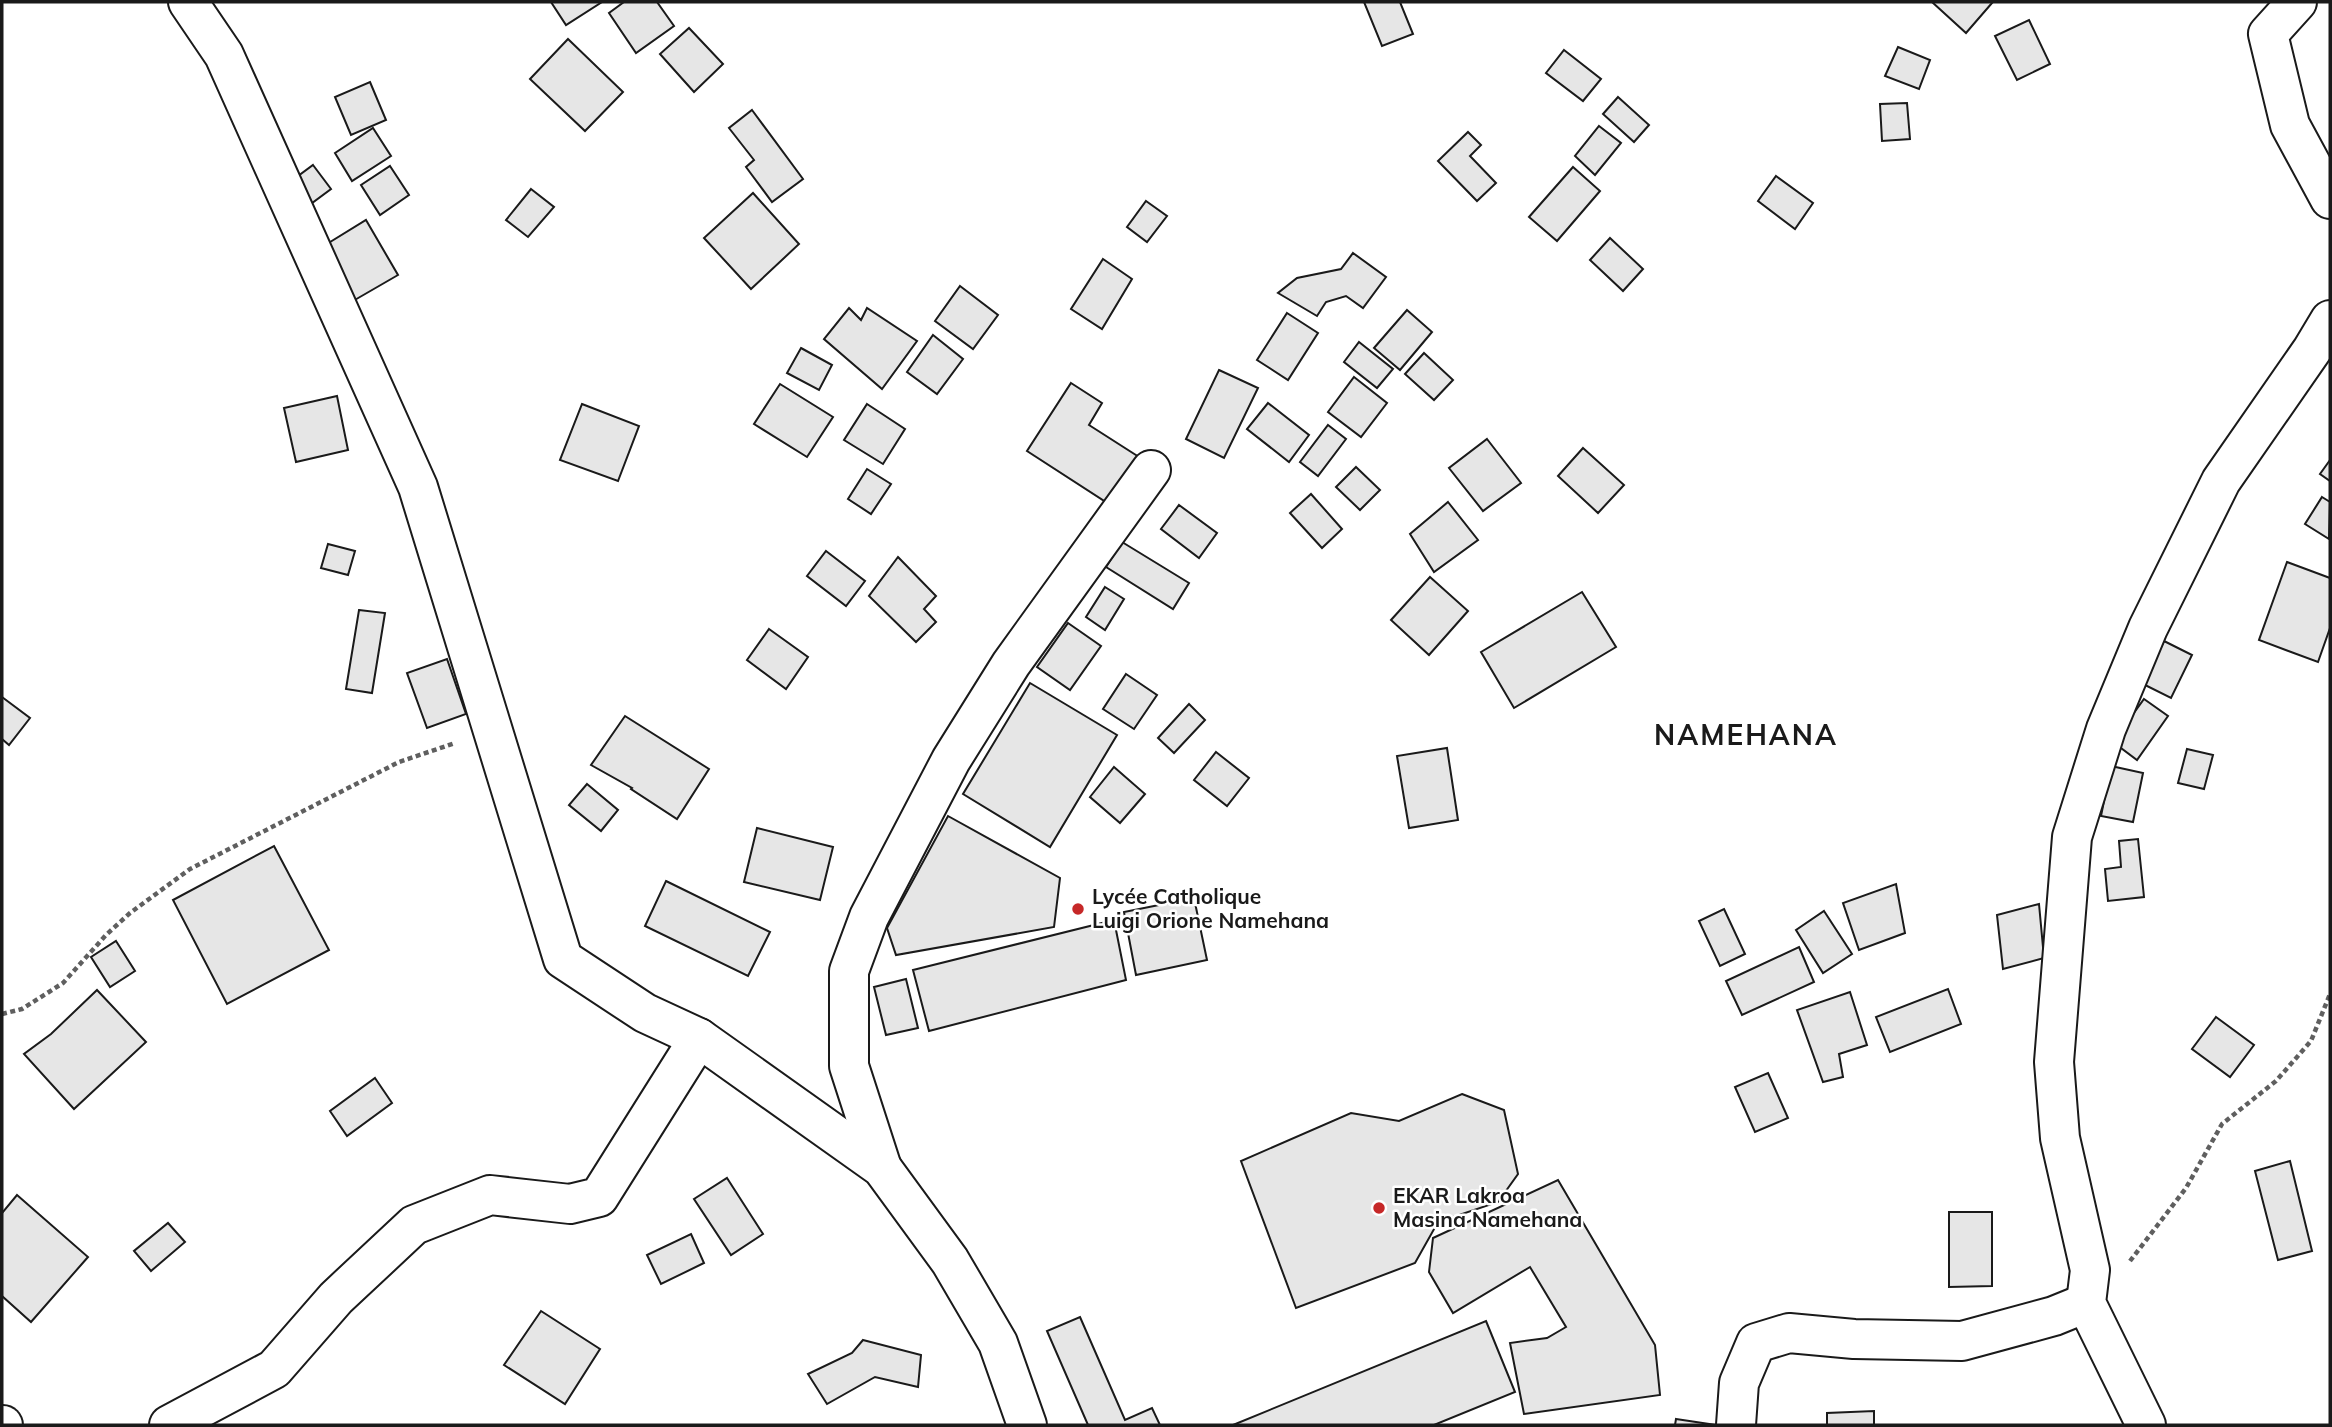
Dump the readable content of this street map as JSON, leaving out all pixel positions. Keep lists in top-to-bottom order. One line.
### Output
{"districts":["NAMEHANA"],"places":["Lycée Catholique Luigi Orione Namehana","EKAR Lakroa Masina Namehana"]}
